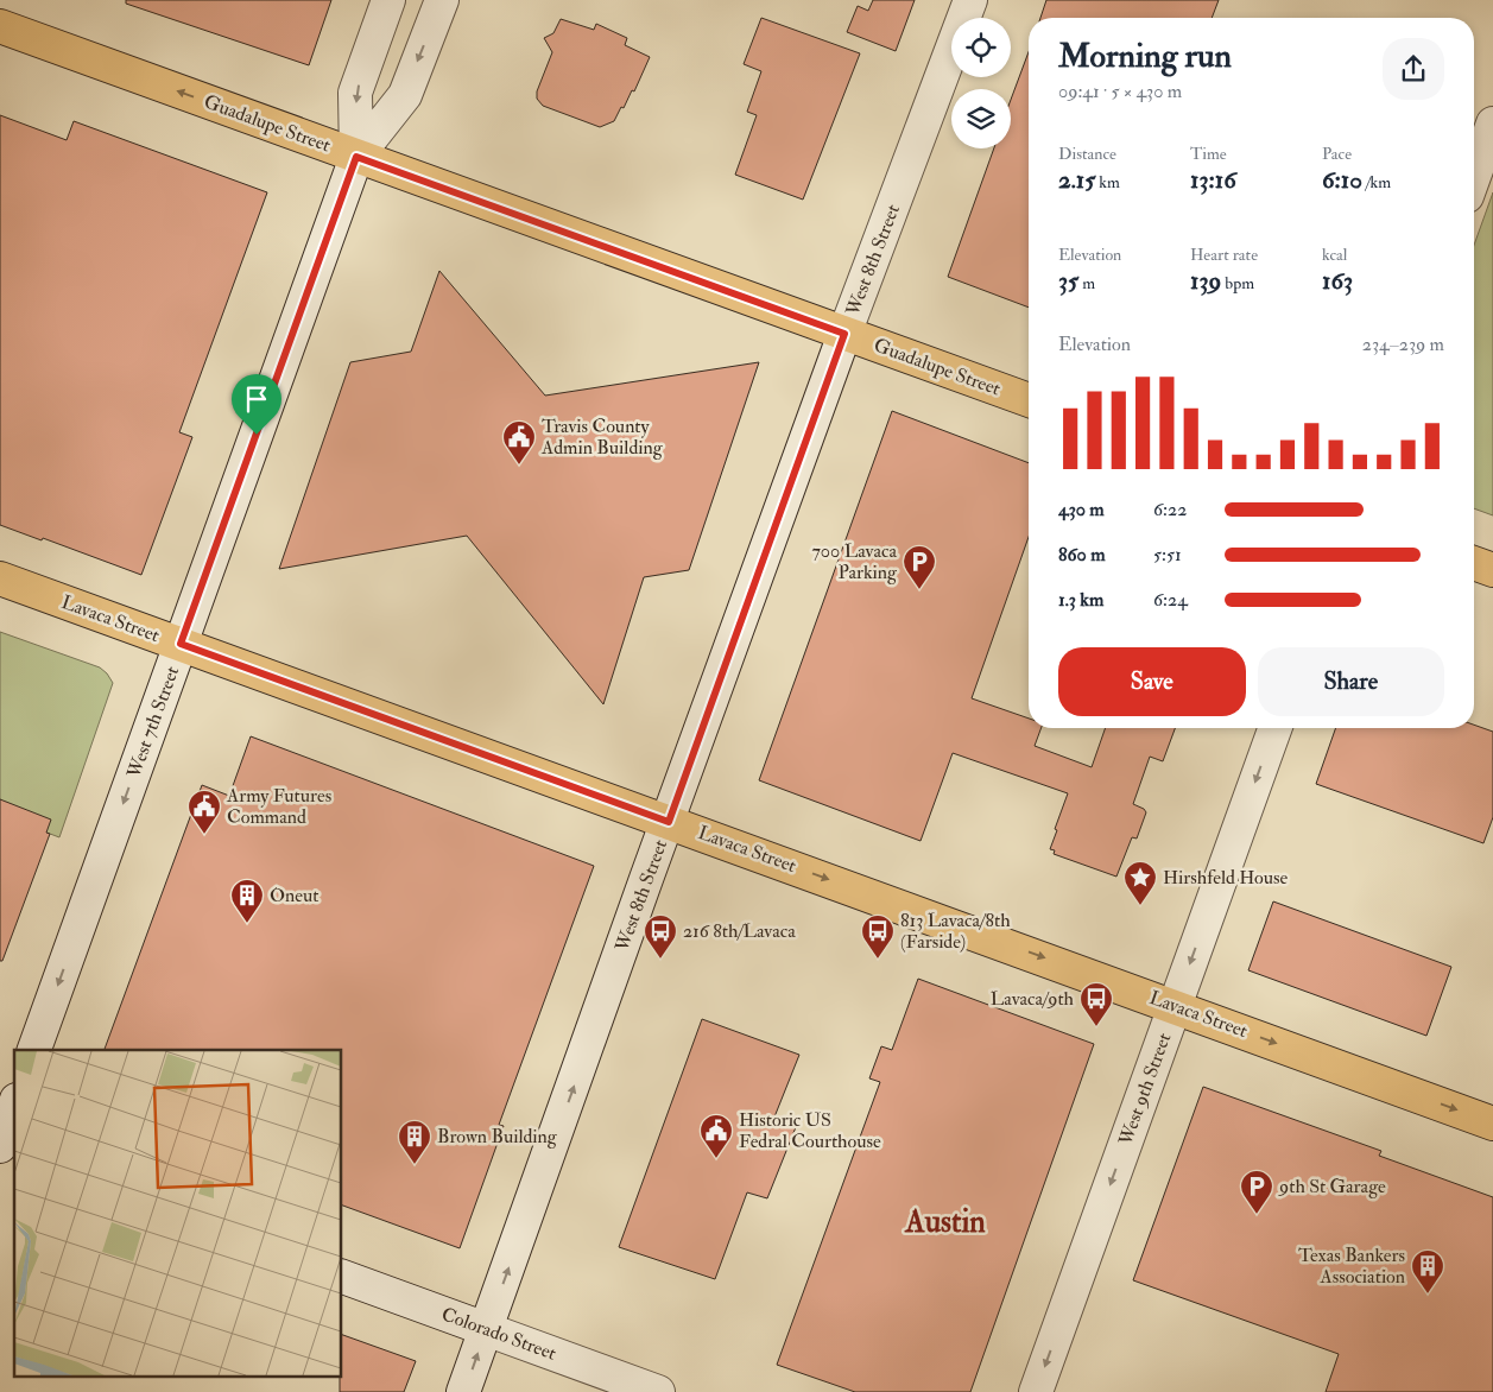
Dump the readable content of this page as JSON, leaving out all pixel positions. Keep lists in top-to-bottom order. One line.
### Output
{"streets":{"main road":["Guadalupe Street","West 8th Street","Lavaca Street","West 7th Street","West 9th Street","Colorado Street"]},"crossings":[["Guadalupe Street","West 8th Street"],["Guadalupe Street","West 7th Street"],["West 8th Street","Lavaca Street"],["West 8th Street","Colorado Street"],["Lavaca Street","West 7th Street"],["Lavaca Street","West 9th Street"]],"one_way":["West 8th Street","Lavaca Street","West 7th Street","West 9th Street"],"districts":["Austin"],"places":{"public building":["Travis County Admin Building","Army Futures Command","Historic US Fedral Courthouse"],"parking":["700 Lavaca Parking","9th St Garage"],"place":["Hirshfeld House"],"building":["Oneut","Brown Building","Texas Bankers Association"],"bus stop":["216 8th/Lavaca","813 Lavaca/8th (Farside)","Lavaca/9th"]},"page":{"heading":["Morning run","09:41 · 5 × 430 m"],"stats":[["Distance","2.15 km"],["Time","13:16"],["Pace","6:10 /km"],["Elevation","35 m"],["Heart rate","139 bpm"],["kcal","163"]],"chart":["Elevation","234–239 m"],"list":[{"name":"430 m","note":"6:22"},{"name":"860 m","note":"5:51"},{"name":"1.3 km","note":"6:24"}],"buttons":["Save","Share"]}}
